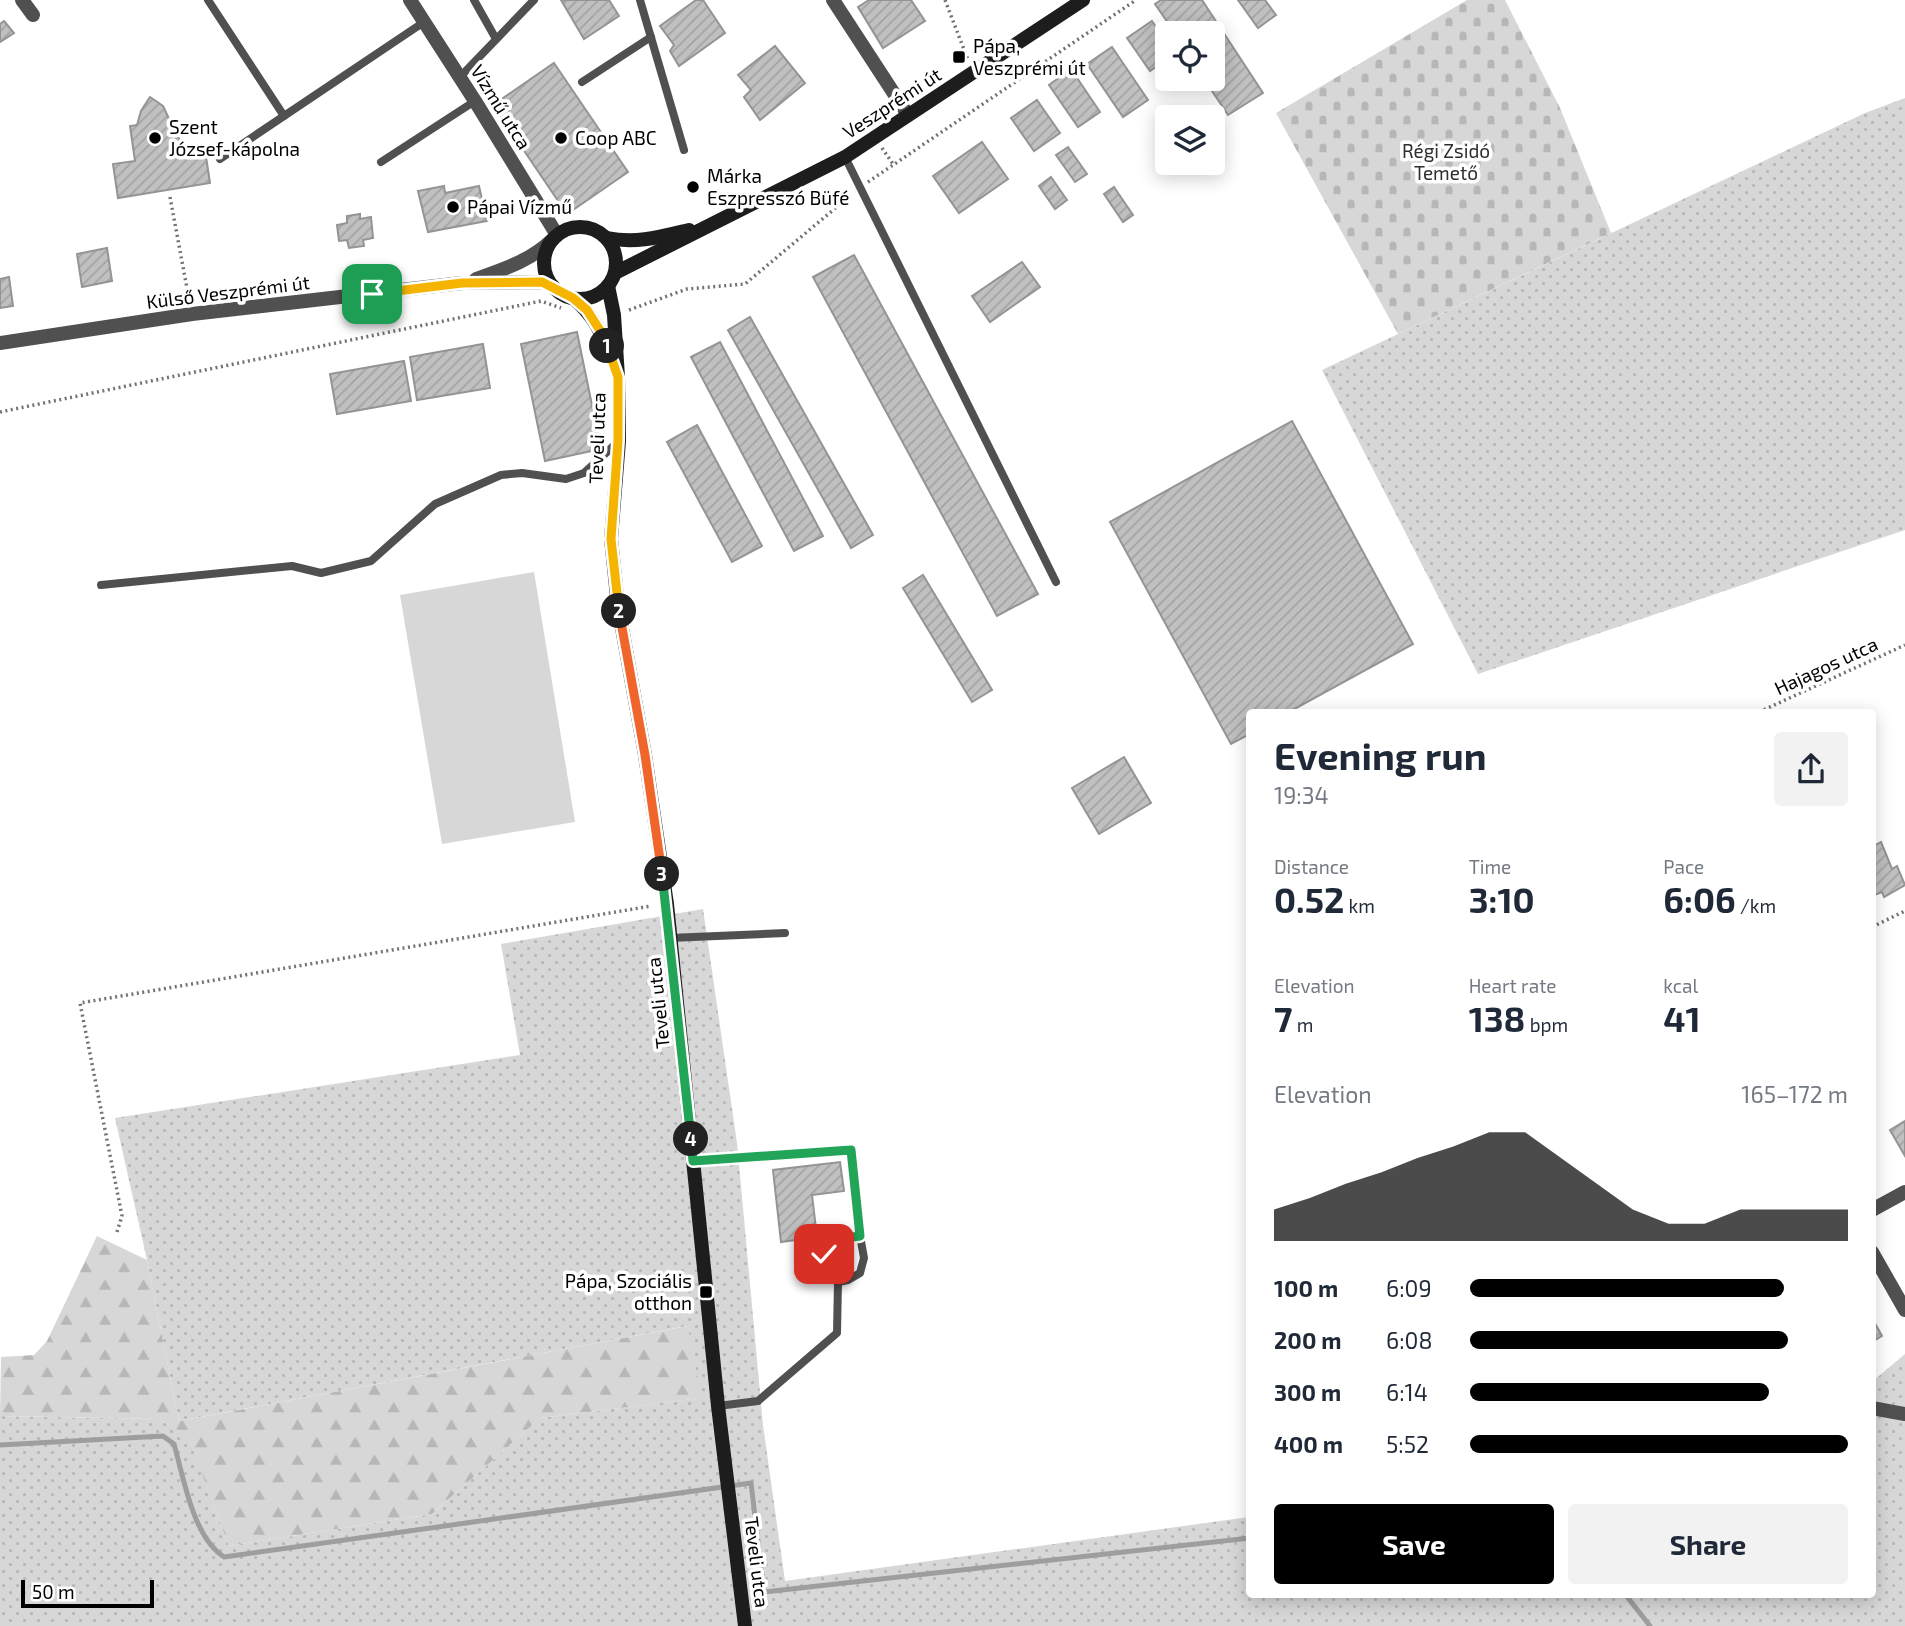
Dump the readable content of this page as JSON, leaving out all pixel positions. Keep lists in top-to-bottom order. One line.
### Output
{"streets":{"main road":["Veszprémi út","Teveli utca"],"street":["Vízmű utca","Külső Veszprémi út"],"path":["Hajagos utca"]},"crossings":[["Veszprémi út","Vízmű utca"],["Veszprémi út","Külső Veszprémi út"],["Veszprémi út","Teveli utca"],["Vízmű utca","Külső Veszprémi út"],["Vízmű utca","Teveli utca"],["Külső Veszprémi út","Teveli utca"]],"parks":["Régi Zsidó Temető"],"places":{"transit":["Pápa, Veszprémi út","Pápa, Szociális otthon"],"other":["Szent József-kápolna","Coop ABC","Márka Eszpresszó Büfé","Pápai Vízmű"]},"scale_bar":"50 m","page":{"pins":["1","2","3","4"],"heading":["Evening run","19:34"],"stats":[["Distance","0.52 km"],["Time","3:10"],["Pace","6:06 /km"],["Elevation","7 m"],["Heart rate","138 bpm"],["kcal","41"]],"chart":["Elevation","165–172 m"],"list":[{"name":"100 m","note":"6:09"},{"name":"200 m","note":"6:08"},{"name":"300 m","note":"6:14"},{"name":"400 m","note":"5:52"}],"buttons":["Save","Share"],"scale":"50 m"}}
